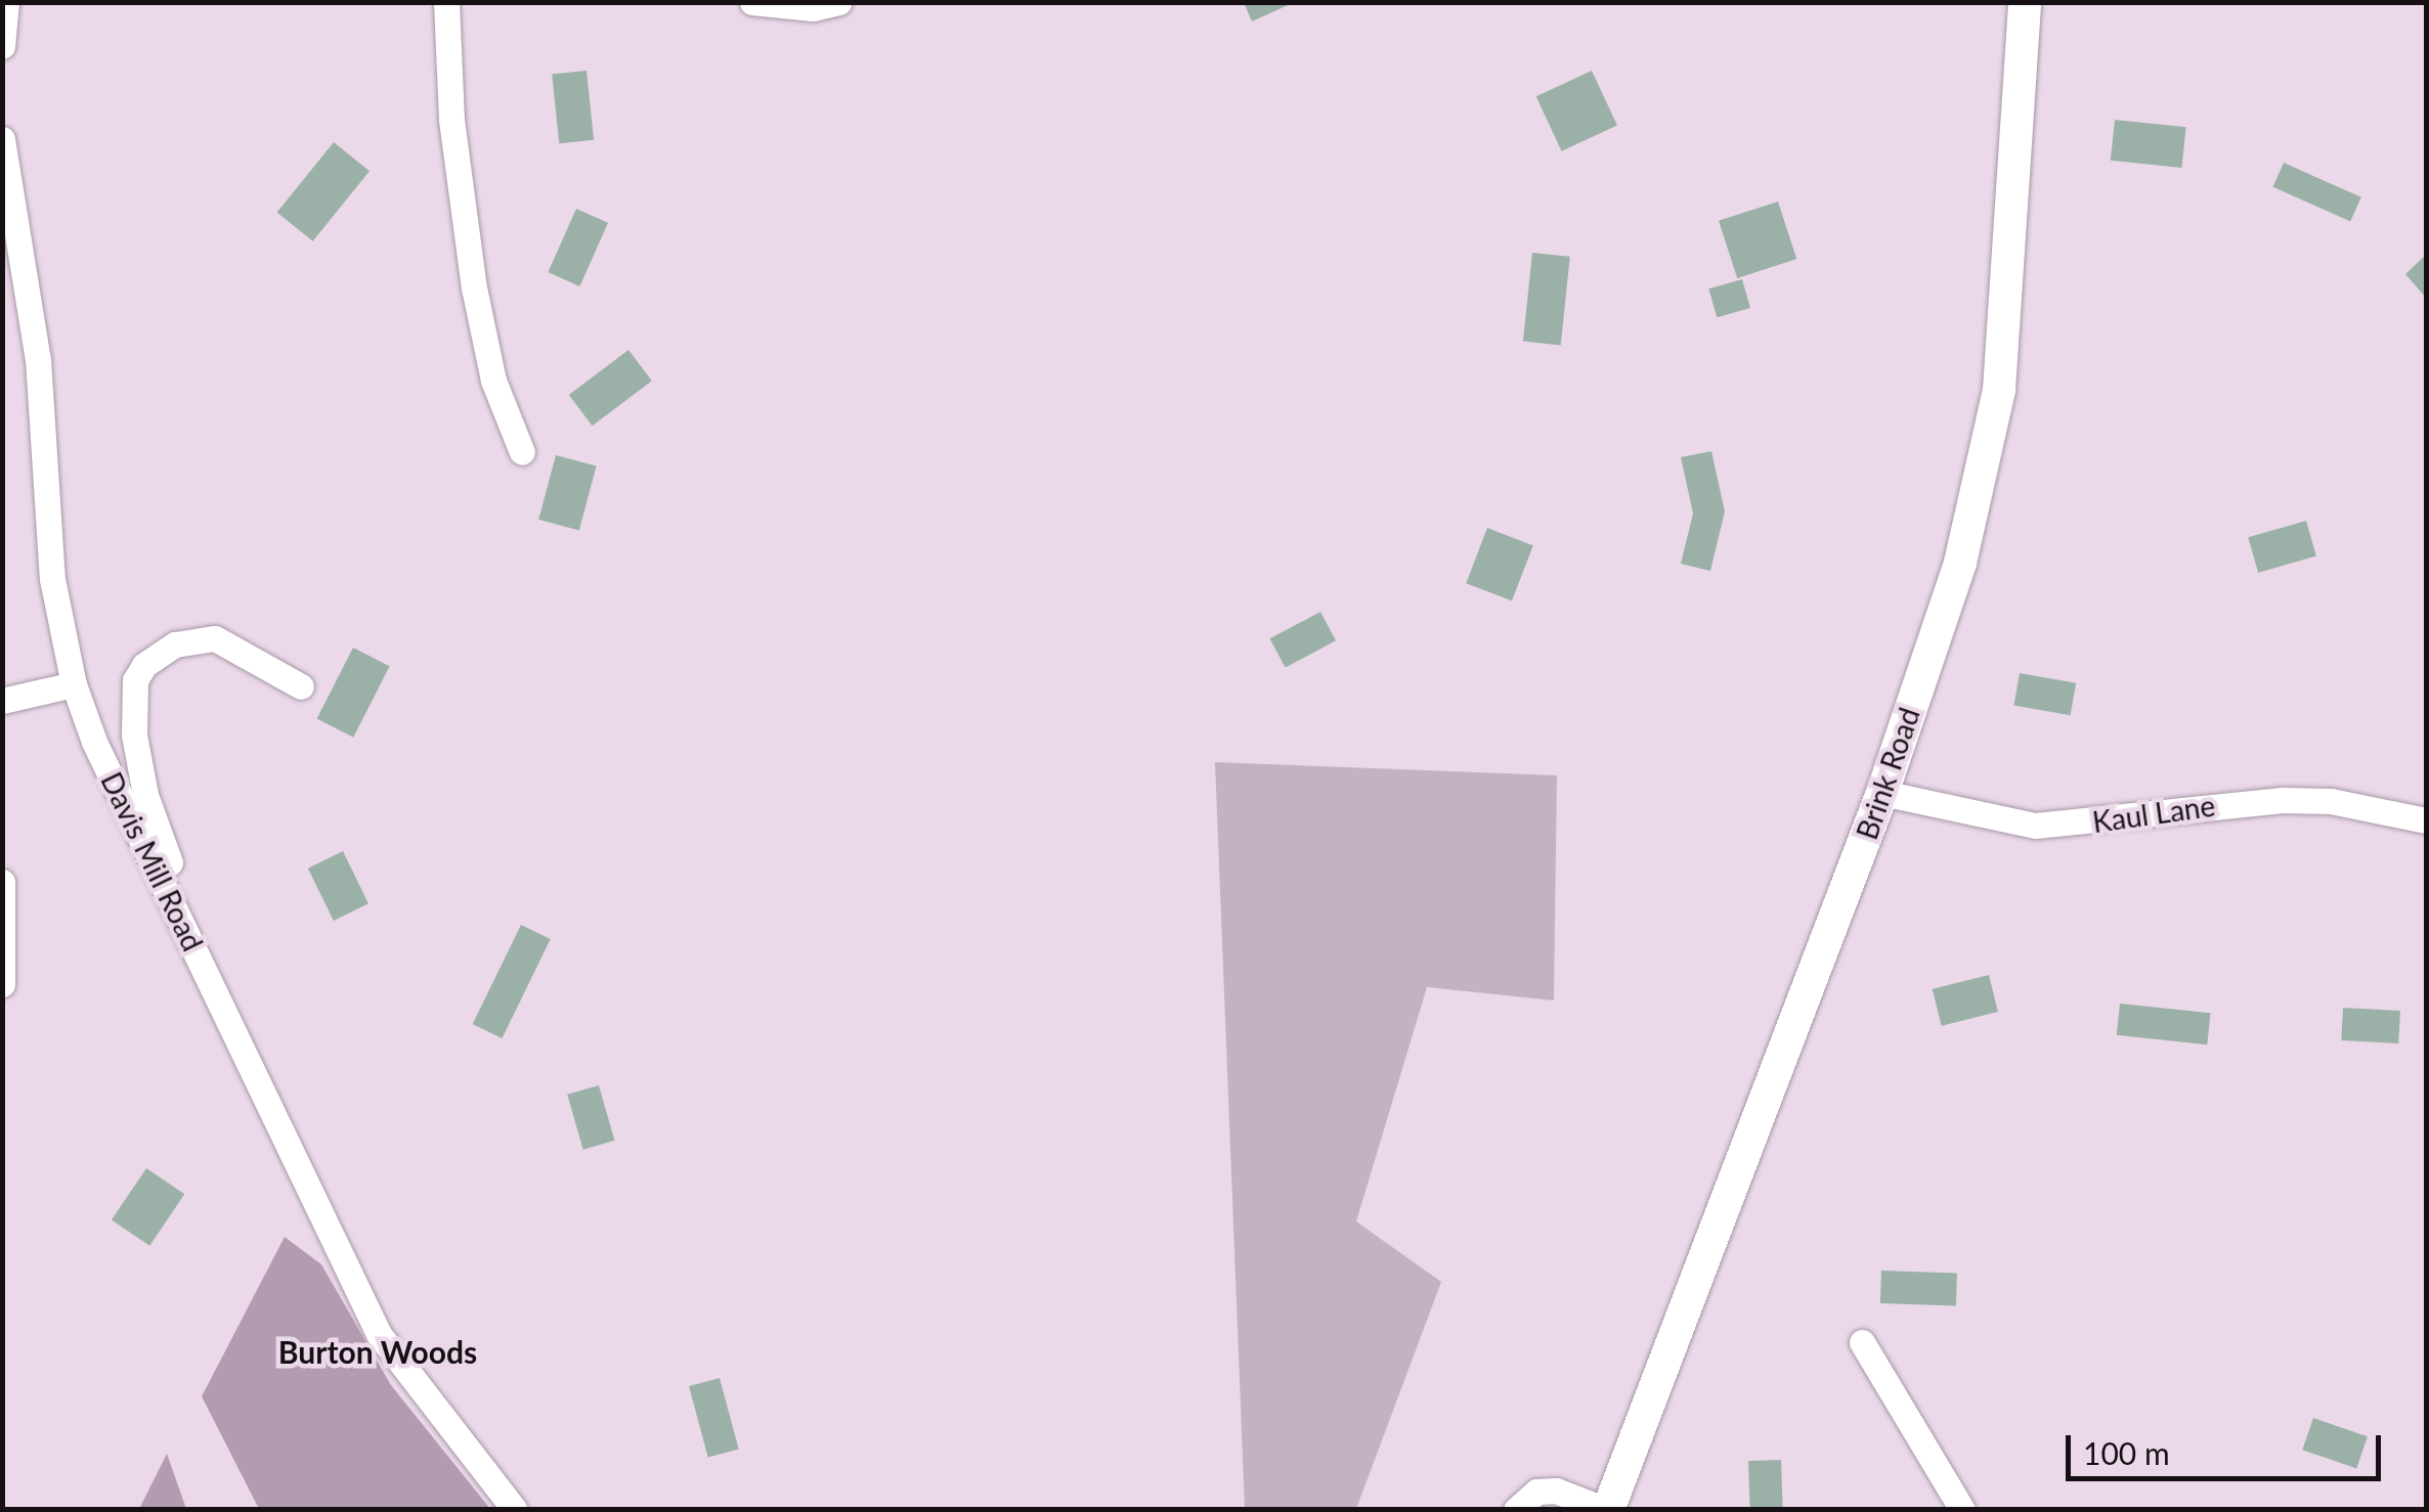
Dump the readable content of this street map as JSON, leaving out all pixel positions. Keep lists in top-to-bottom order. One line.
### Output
{"streets":{"main road":["Brink Road"],"street":["Kaul Lane","Davis Mill Road"]},"crossings":[["Brink Road","Kaul Lane"]],"districts":["Burton Woods"],"scale_bar":"100 m"}
